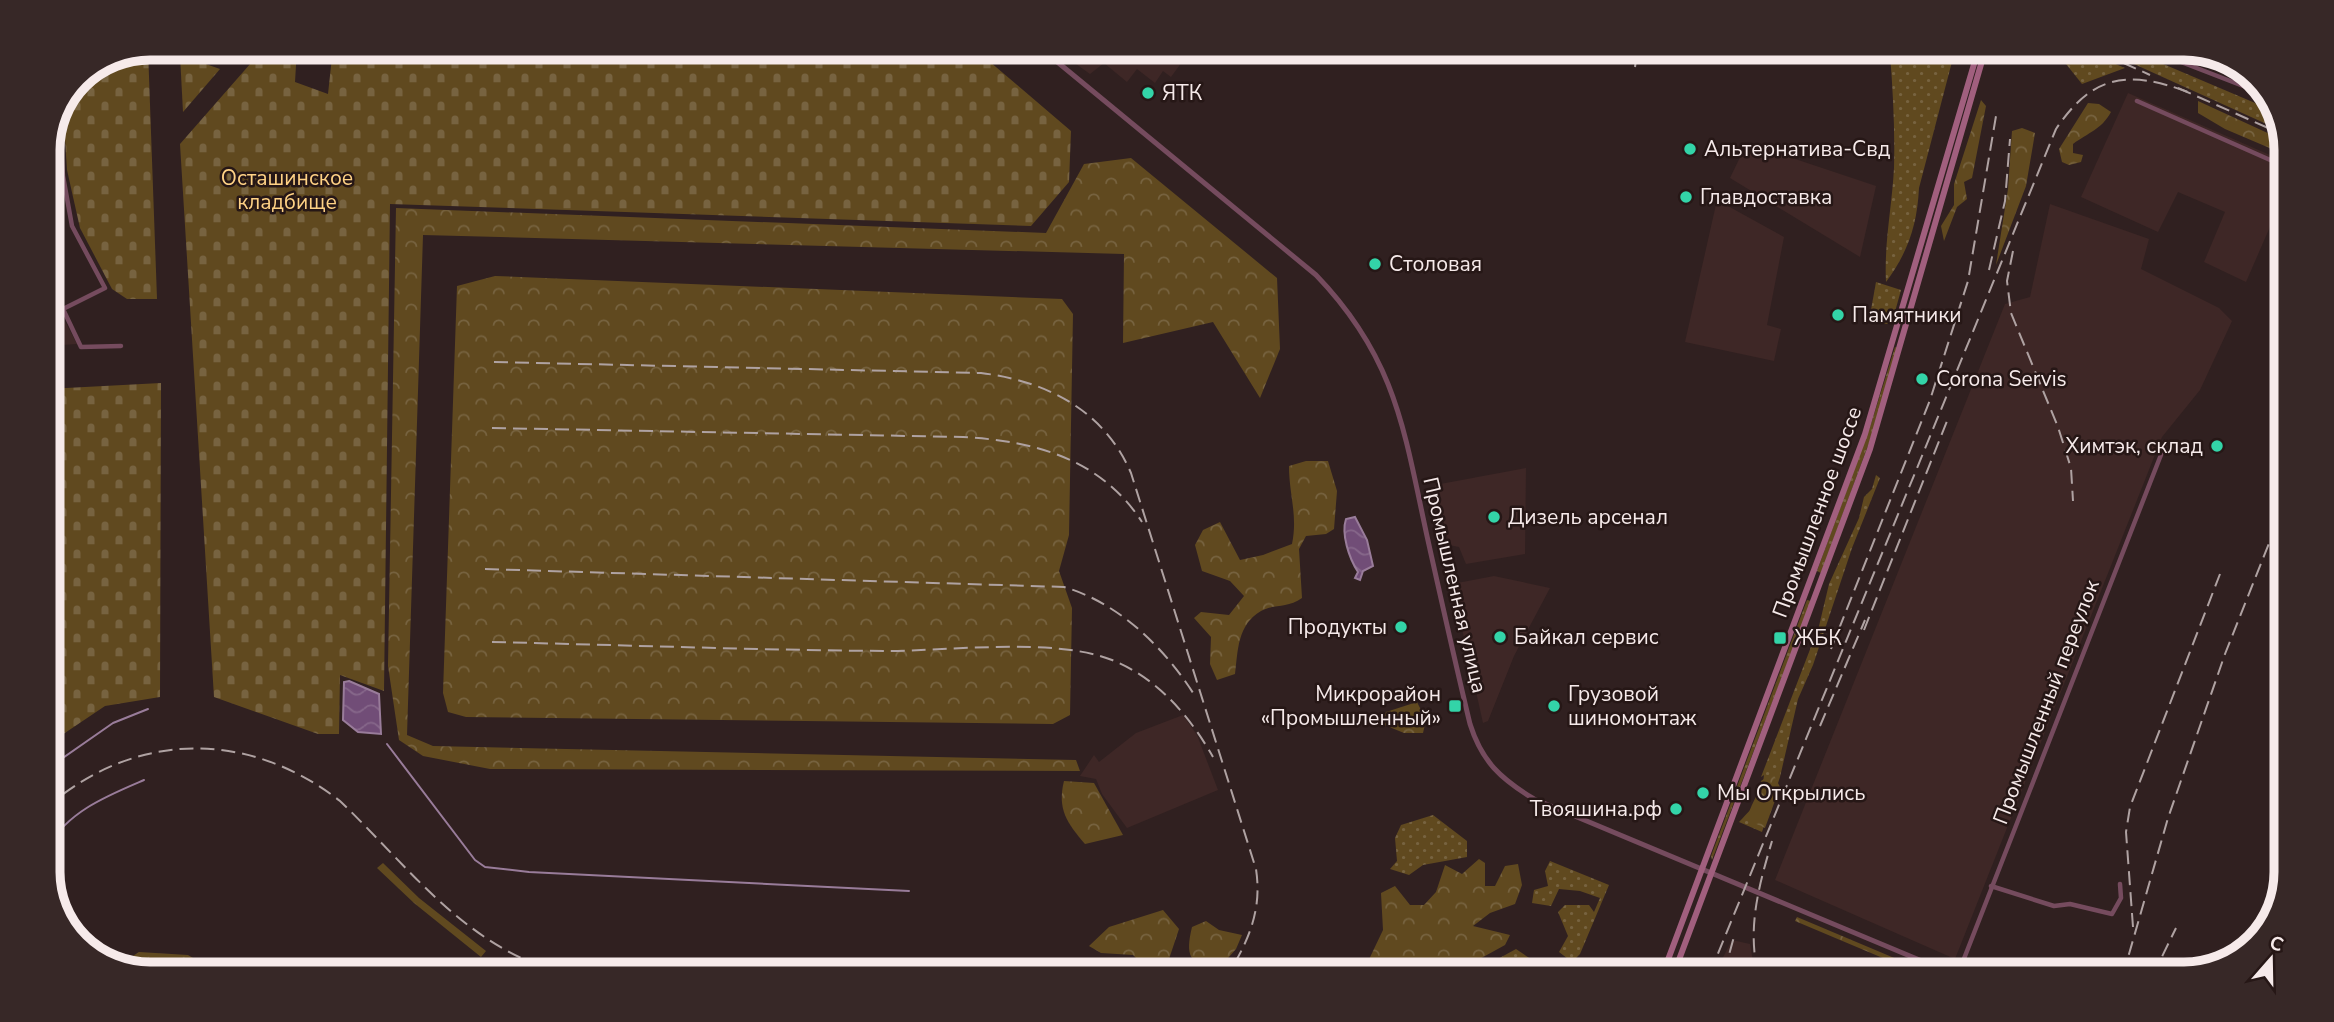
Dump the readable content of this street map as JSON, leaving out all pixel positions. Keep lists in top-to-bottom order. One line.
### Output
{"streets":{"main road":["Промышленное шоссе"],"street":["Промышленная улица","Промышленный переулок"]},"crossings":[["Промышленное шоссе","Промышленная улица"]],"parks":["Осташинское кладбище"],"places":{"other":["ЯТК","Альтернатива-Свд","Главдоставка","Столовая","Памятники","Corona Servis","Химтэк, склад","Дизель арсенал","Продукты","Байкал сервис","Грузовой шиномонтаж","Мы Открылись","Твояшина.рф"],"transit":["ЖБК","Микрорайон «Промышленный»"]},"north":"top"}
